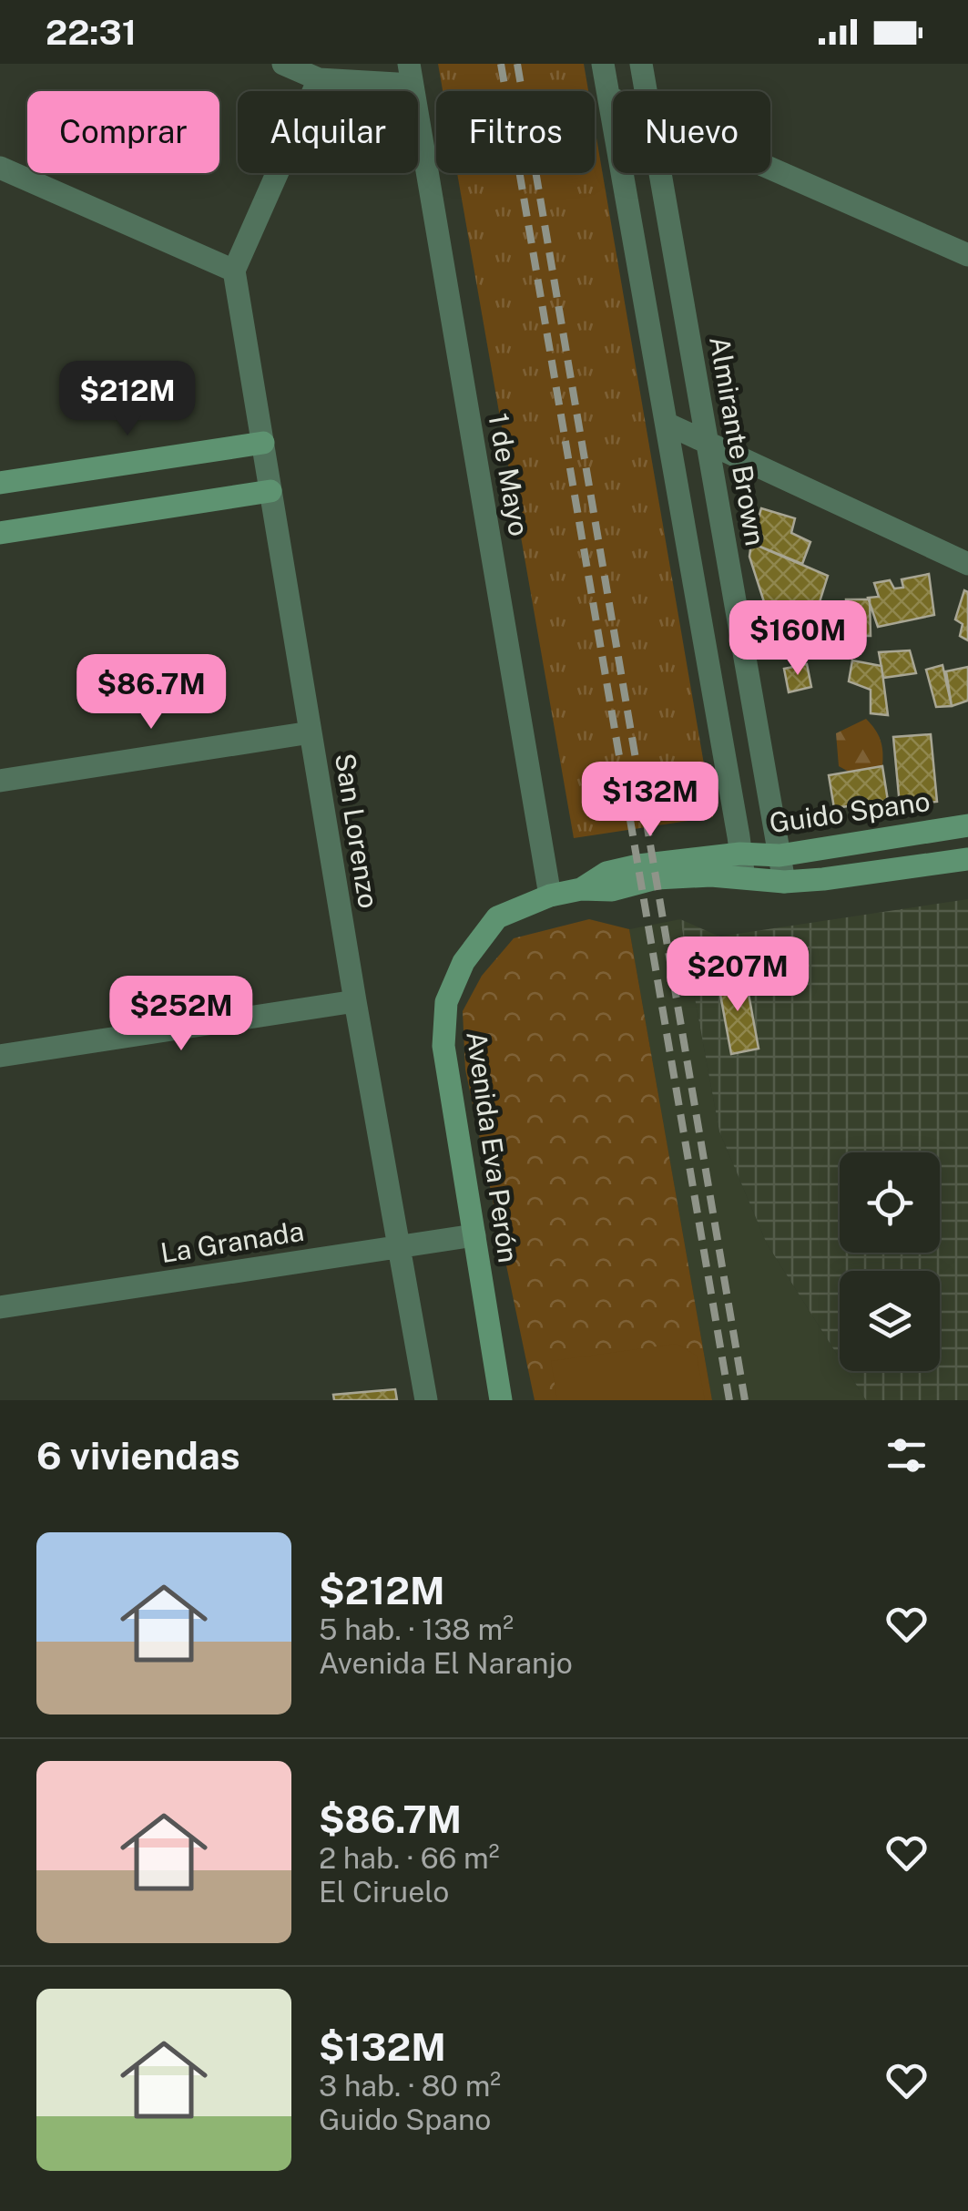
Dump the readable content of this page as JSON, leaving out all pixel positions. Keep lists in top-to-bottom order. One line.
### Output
{"streets":{"main road":["Guido Spano","Avenida Eva Perón"],"street":["Almirante Brown","1 de Mayo","San Lorenzo","La Granada"]},"crossings":[["Almirante Brown","Guido Spano"],["1 de Mayo","Guido Spano"],["1 de Mayo","Avenida Eva Perón"],["Guido Spano","Avenida Eva Perón"],["San Lorenzo","La Granada"],["Avenida Eva Perón","La Granada"]],"page":{"status":"22:31","chip":["Comprar","Alquilar","Filtros","Nuevo"],"price":["$212M","$160M","$86.7M","$132M","$207M","$252M"],"heading":"6 viviendas","list":[{"name":"$212M","note":"5 hab. · 138 m² · Avenida El Naranjo"},{"name":"$86.7M","note":"2 hab. · 66 m² · El Ciruelo"},{"name":"$132M","note":"3 hab. · 80 m² · Guido Spano"}]}}
